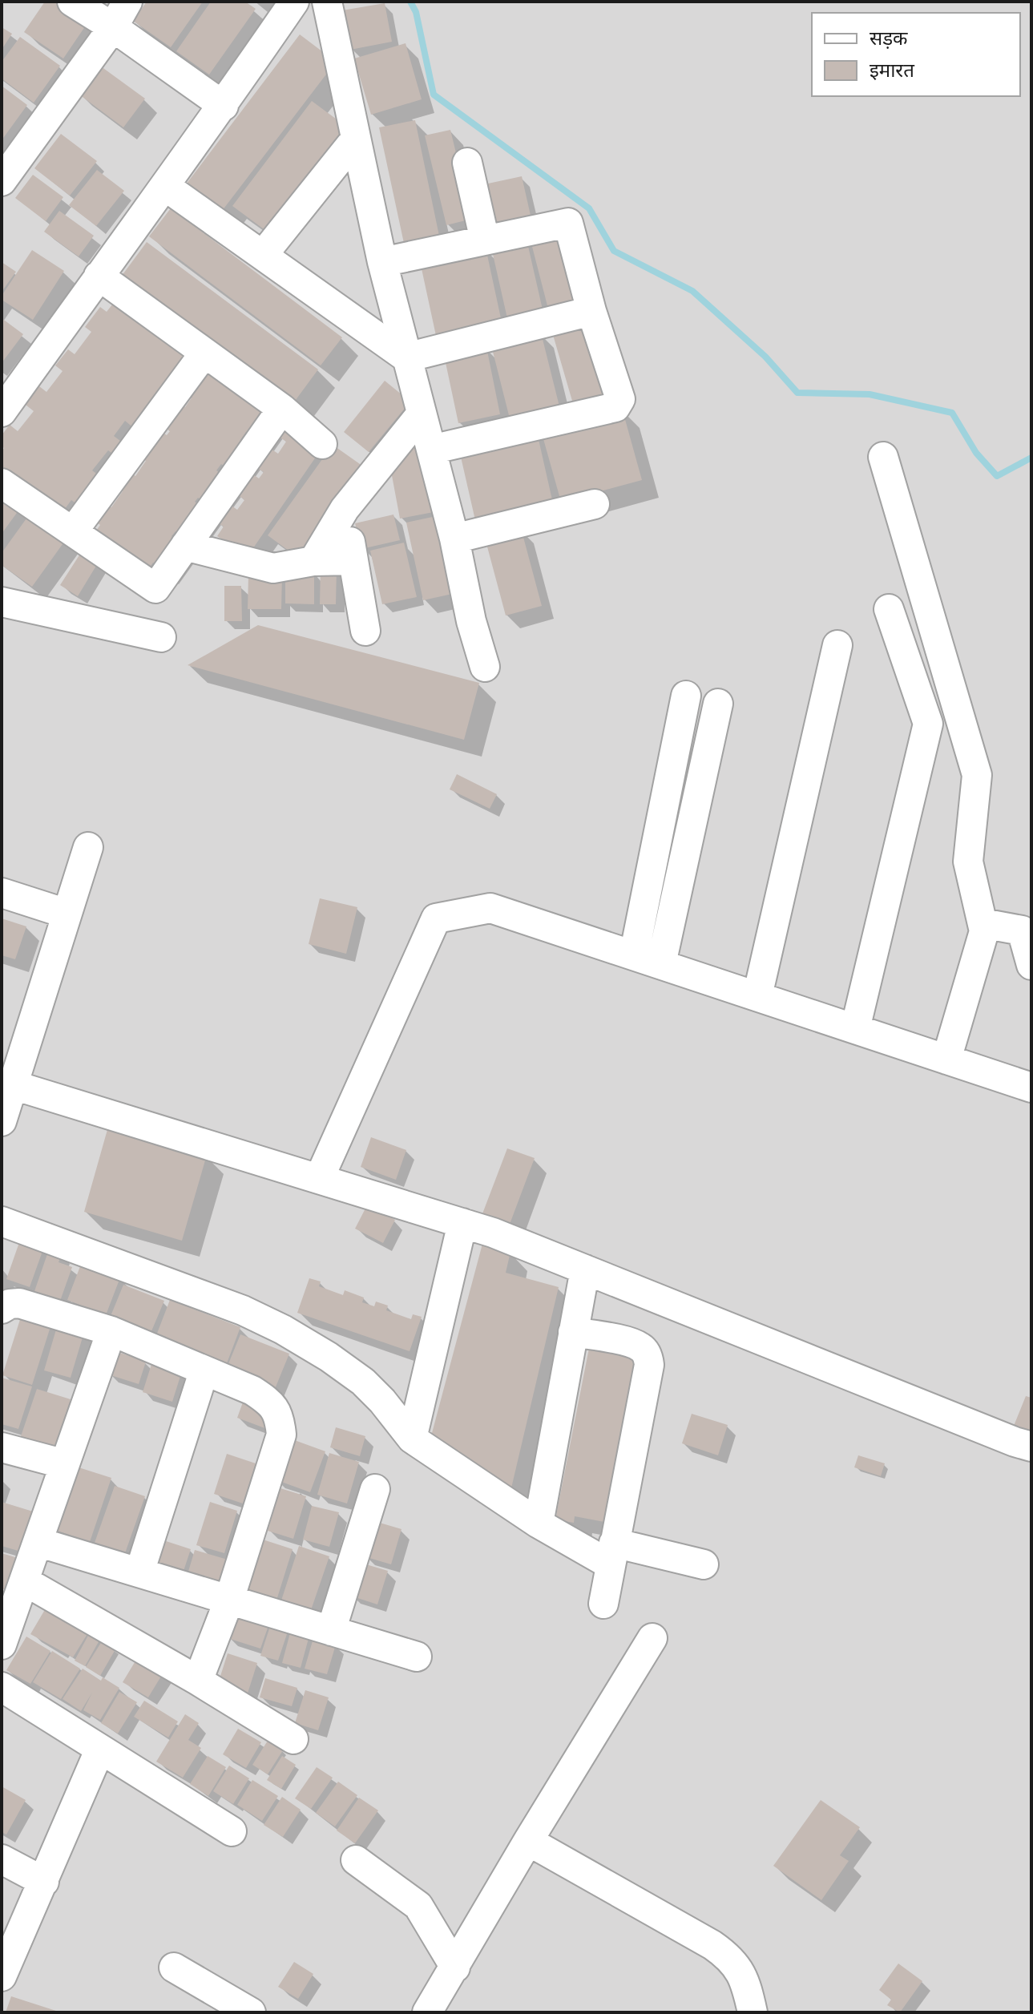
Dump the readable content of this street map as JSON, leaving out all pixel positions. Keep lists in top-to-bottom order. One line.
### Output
{"legend":["सड़क","इमारत"]}
